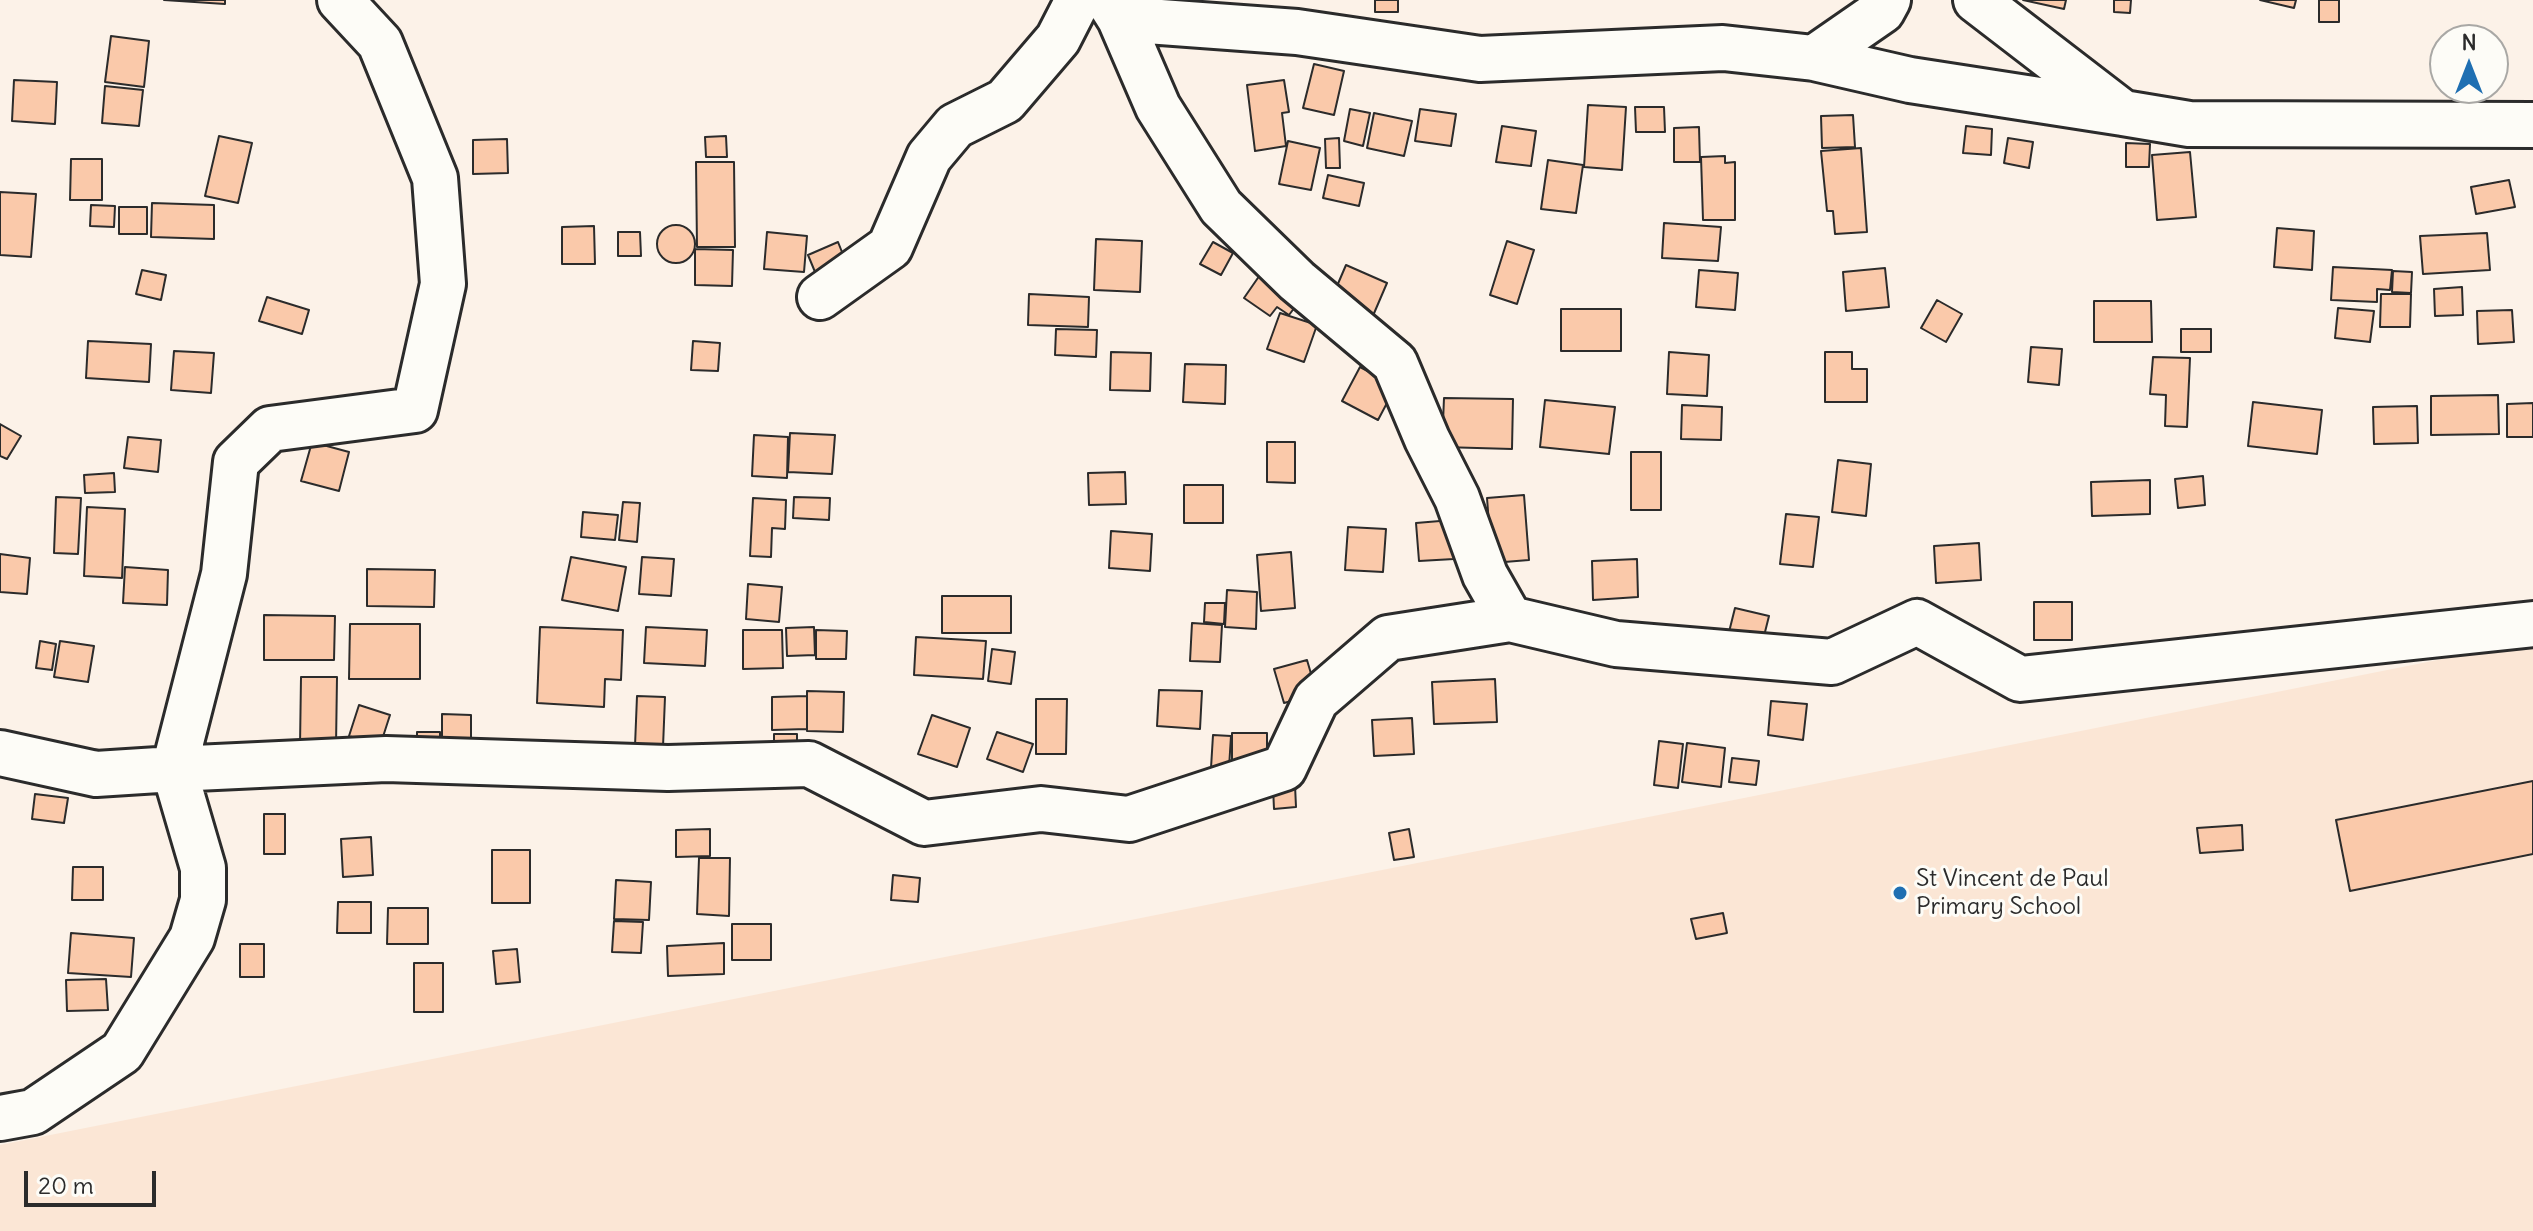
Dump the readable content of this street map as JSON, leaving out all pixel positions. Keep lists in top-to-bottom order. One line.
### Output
{"places":["St Vincent de Paul Primary School"],"scale_bar":"20 m","north":"top"}
